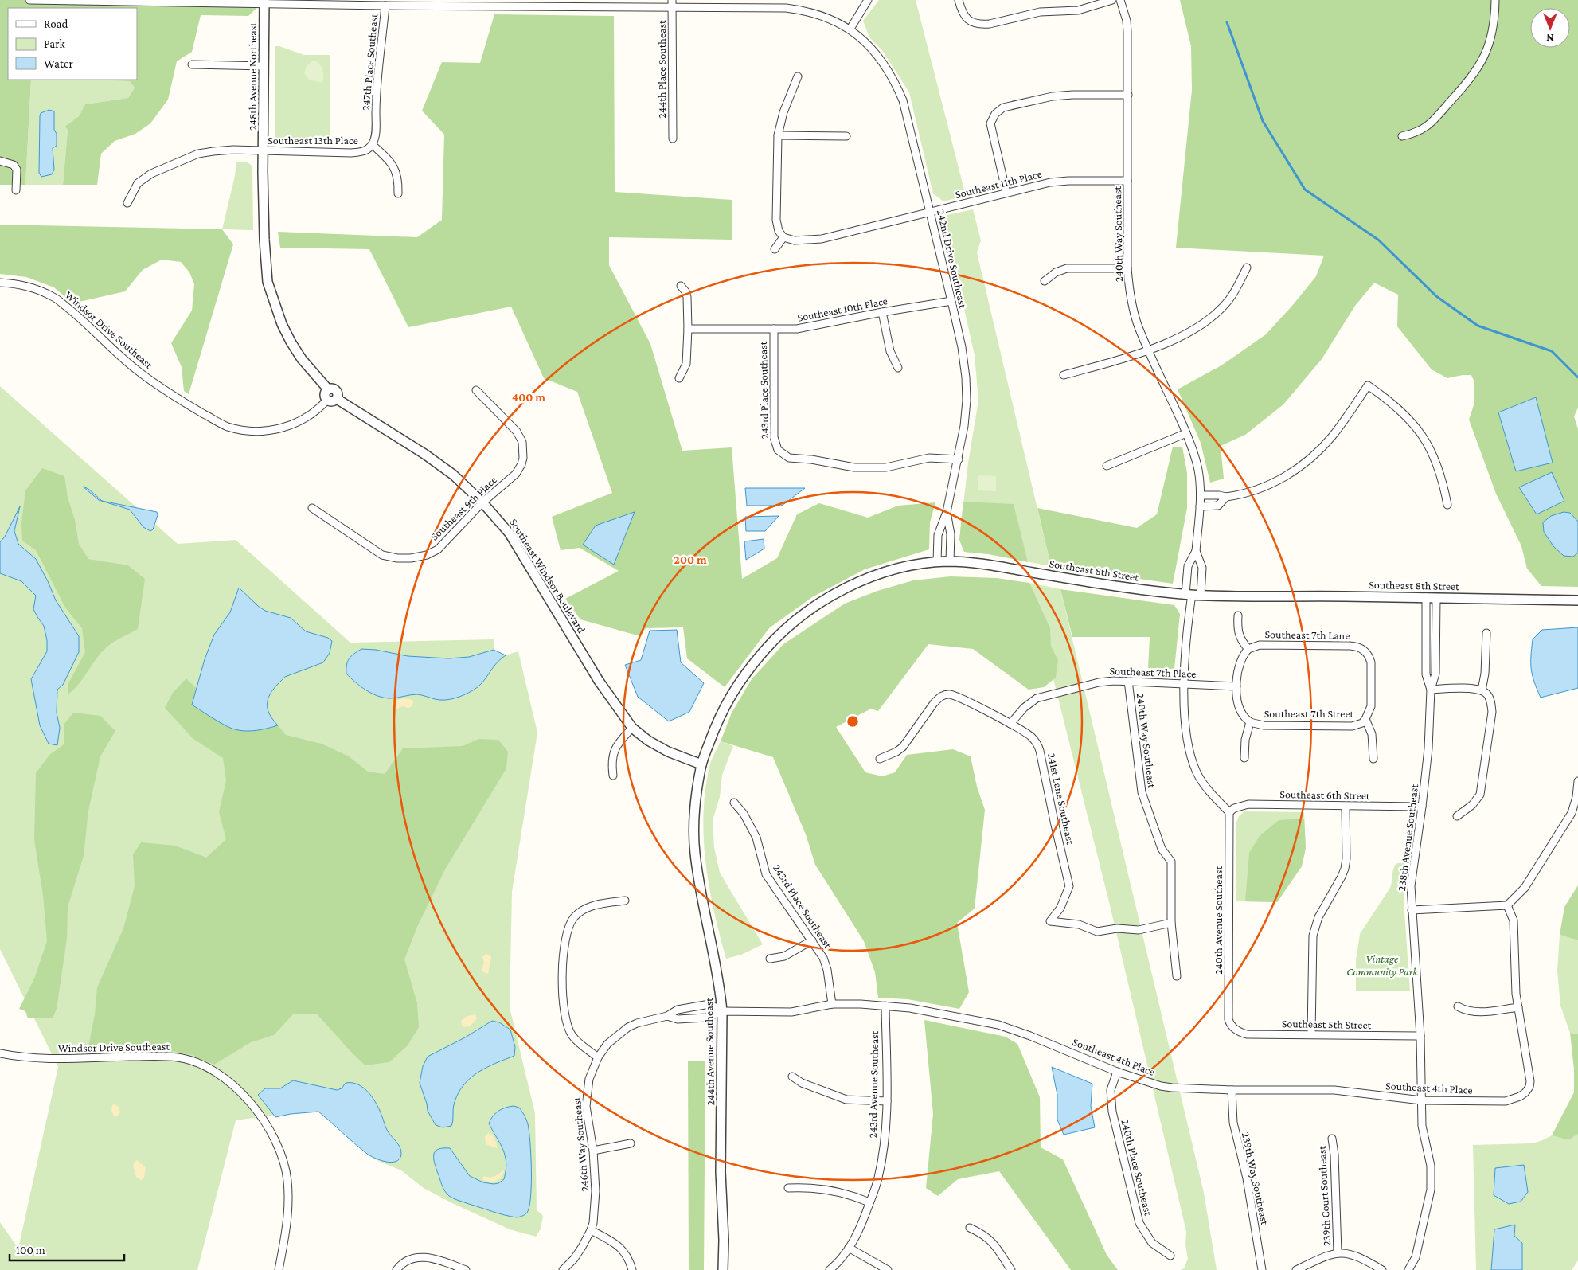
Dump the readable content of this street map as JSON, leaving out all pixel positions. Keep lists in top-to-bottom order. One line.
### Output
{"streets":{"street":["247th Place Southeast","244th Place Southeast","248th Avenue Northeast","Southeast 13th Place","Southeast 11th Place","240th Way Southeast","242nd Drive Southeast","Southeast 10th Place","Windsor Drive Southeast","243rd Place Southeast","Southeast 9th Place","Southeast 8th Street","Southeast Windsor Boulevard","Southeast 7th Lane","Southeast 7th Place","Southeast 7th Street","Southeast 6th Street","241st Lane Southeast","238th Avenue Southeast","240th Avenue Southeast","Southeast 5th Street","244th Avenue Southeast","Southeast 4th Place","243rd Avenue Southeast","246th Way Southeast","240th Place Southeast","239th Way Southeast","239th Court Southeast"]},"crossings":[["247th Place Southeast","Southeast 13th Place"],["248th Avenue Northeast","Southeast 13th Place"],["Southeast 11th Place","240th Way Southeast"],["Southeast 11th Place","242nd Drive Southeast"],["240th Way Southeast","Southeast 8th Street"],["240th Way Southeast","Southeast 7th Place"],["240th Way Southeast","Southeast 6th Street"],["240th Way Southeast","241st Lane Southeast"],["240th Way Southeast","240th Avenue Southeast"],["242nd Drive Southeast","Southeast 10th Place"],["242nd Drive Southeast","243rd Place Southeast"],["242nd Drive Southeast","Southeast 8th Street"],["Southeast 10th Place","243rd Place Southeast"],["Windsor Drive Southeast","Southeast Windsor Boulevard"],["243rd Place Southeast","Southeast 4th Place"],["Southeast 9th Place","Southeast Windsor Boulevard"],["Southeast 8th Street","Southeast Windsor Boulevard"],["Southeast 8th Street","238th Avenue Southeast"],["Southeast 8th Street","244th Avenue Southeast"],["Southeast Windsor Boulevard","244th Avenue Southeast"],["Southeast 7th Lane","Southeast 7th Street"],["Southeast 7th Place","241st Lane Southeast"],["Southeast 6th Street","238th Avenue Southeast"],["Southeast 6th Street","240th Avenue Southeast"],["238th Avenue Southeast","Southeast 5th Street"],["238th Avenue Southeast","Southeast 4th Place"],["240th Avenue Southeast","Southeast 5th Street"],["244th Avenue Southeast","Southeast 4th Place"],["Southeast 4th Place","243rd Avenue Southeast"],["Southeast 4th Place","246th Way Southeast"],["Southeast 4th Place","240th Place Southeast"],["Southeast 4th Place","239th Way Southeast"]],"parks":["Vintage Community Park"],"legend":["Road","Park","Water"],"scale_bar":"100 m","north":"bottom","rings":["400 m","200 m"]}
